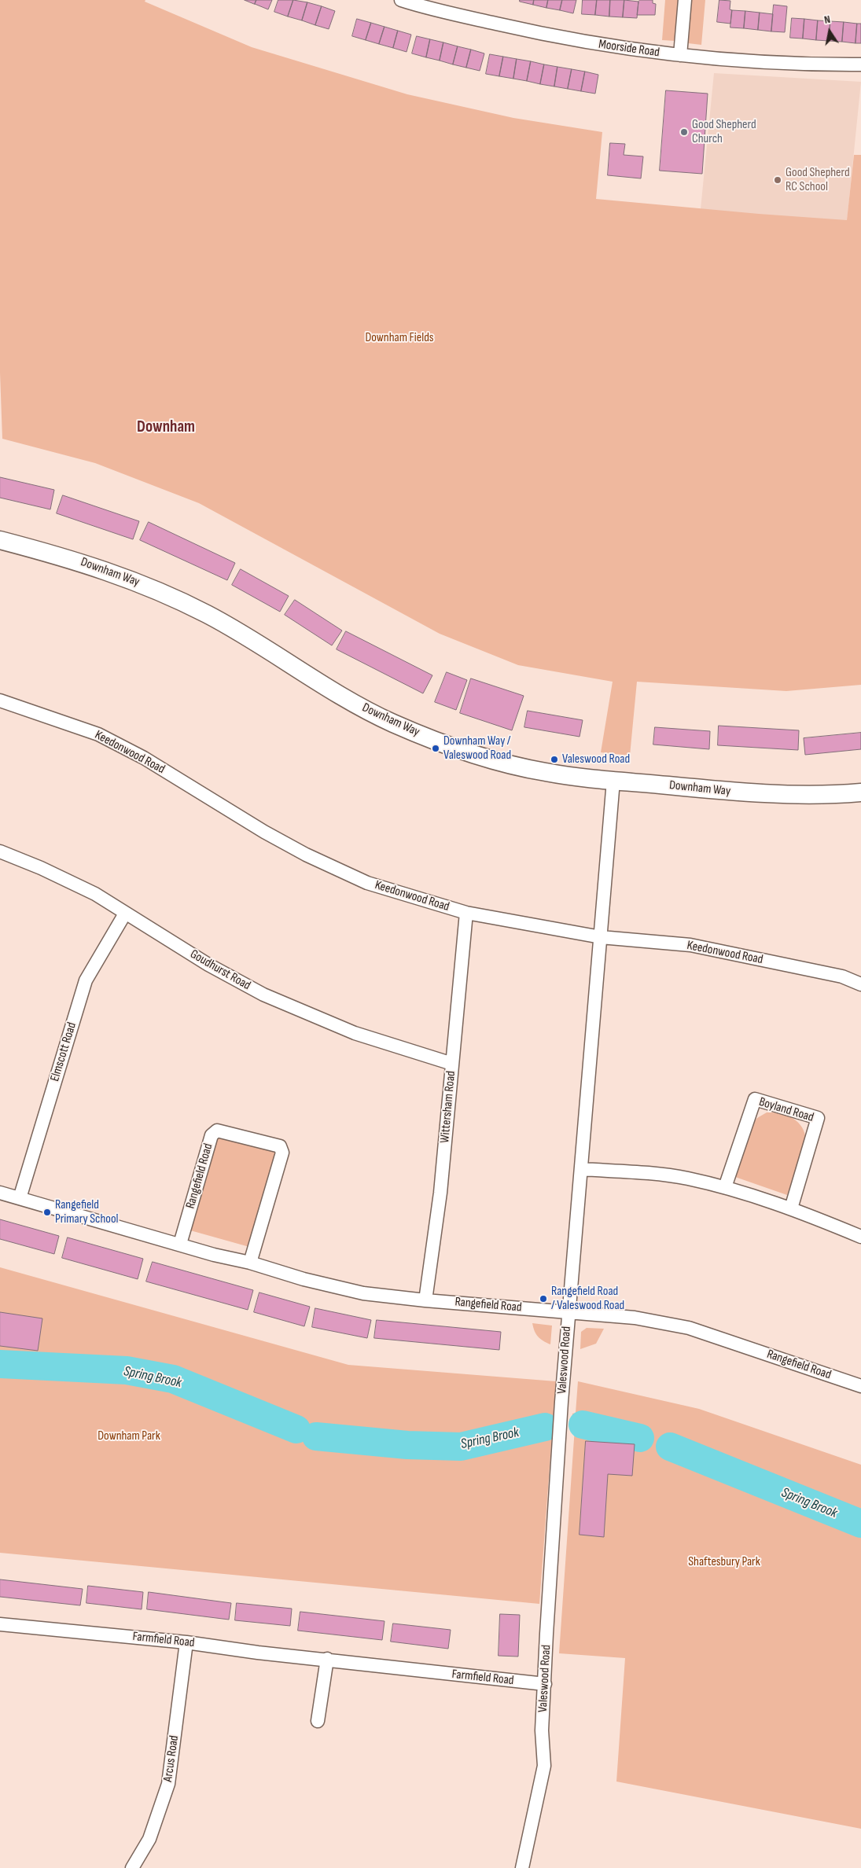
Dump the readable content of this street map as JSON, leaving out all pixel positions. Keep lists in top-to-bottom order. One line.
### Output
{"streets":{"street":["Moorside Road","Downham Way","Keedonwood Road","Goudhurst Road","Elmscott Road","Wittersham Road","Boyland Road","Rangefield Road","Valeswood Road","Farmfield Road","Arcus Road"]},"crossings":[["Downham Way","Valeswood Road"],["Keedonwood Road","Wittersham Road"],["Keedonwood Road","Valeswood Road"],["Goudhurst Road","Elmscott Road"],["Goudhurst Road","Wittersham Road"],["Elmscott Road","Rangefield Road"],["Wittersham Road","Rangefield Road"],["Rangefield Road","Valeswood Road"],["Valeswood Road","Farmfield Road"],["Farmfield Road","Arcus Road"]],"districts":["Downham"],"water":["Spring Brook"],"parks":["Downham Fields","Downham Park","Shaftesbury Park"],"places":["Good Shepherd Church","Good Shepherd RC School","Downham Way / Valeswood Road","Valeswood Road","Rangefield Primary School","Rangefield Road / Valeswood Road"],"north":"top"}
